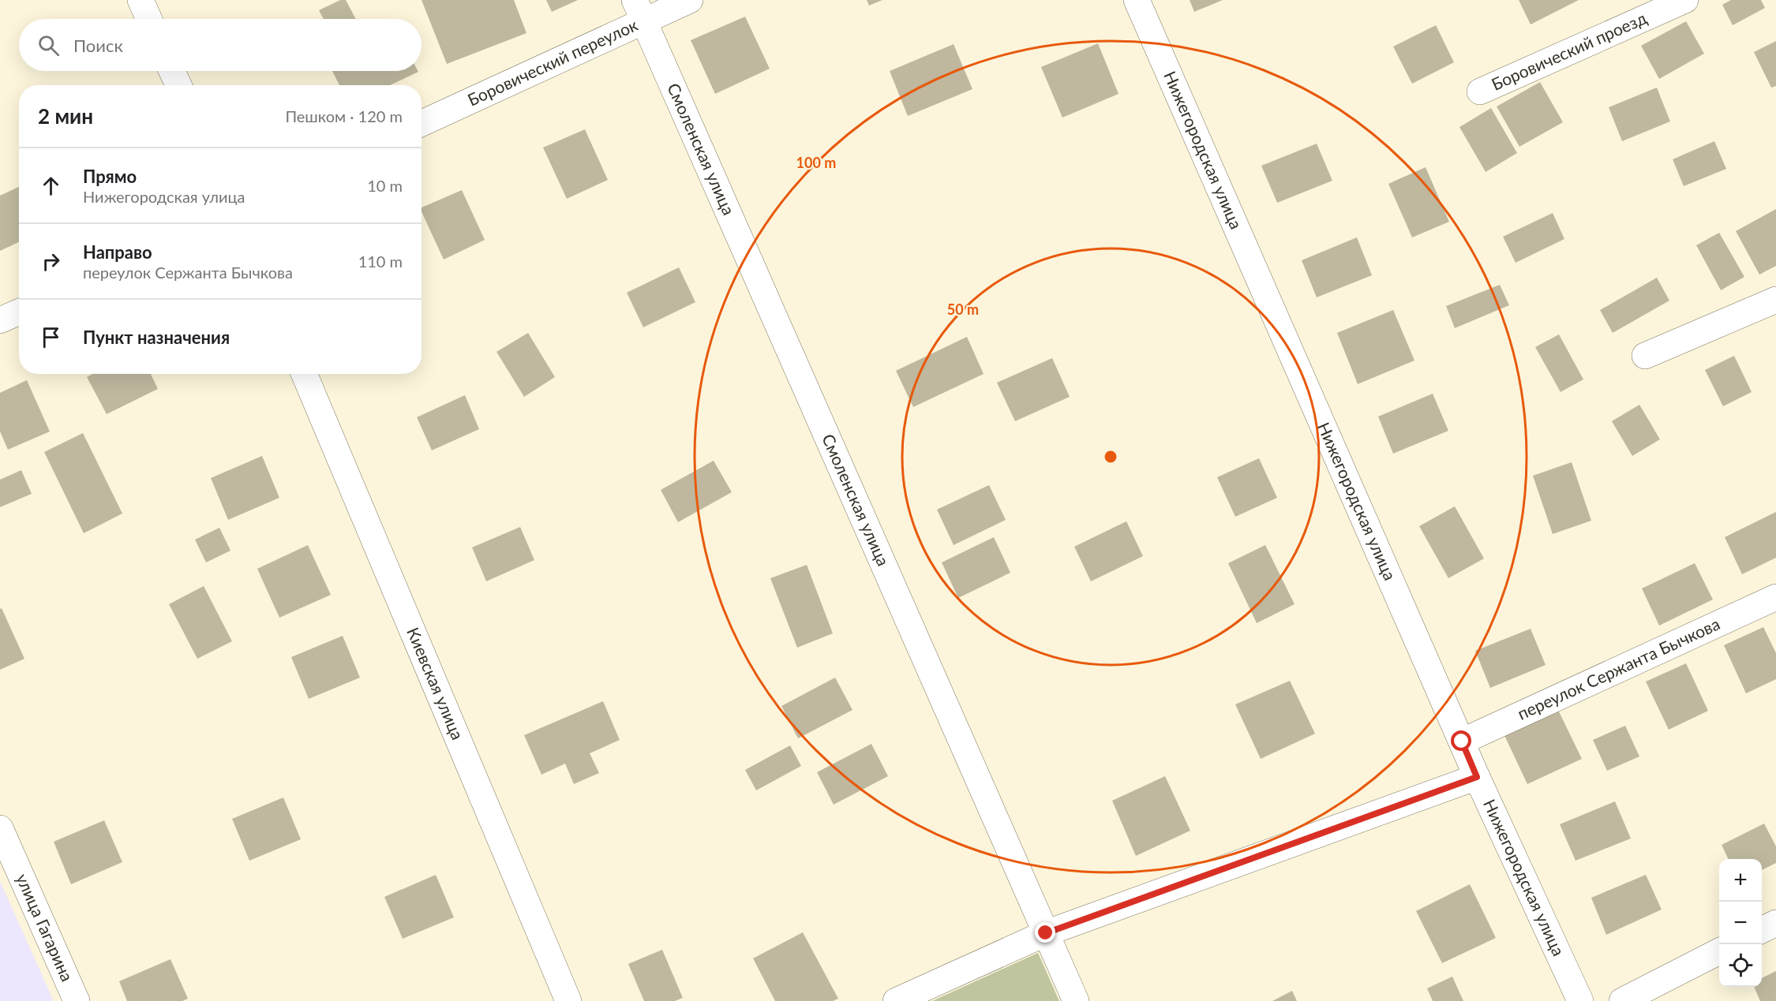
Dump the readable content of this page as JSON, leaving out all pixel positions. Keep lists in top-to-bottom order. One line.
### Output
{"streets":{"street":["Боровический проезд","Боровический переулок","Смоленская улица","Нижегородская улица","переулок Сержанта Бычкова","Киевская улица","улица Гагарина"]},"crossings":[["Боровический переулок","Смоленская улица"],["Нижегородская улица","переулок Сержанта Бычкова"]],"page":{"search":"Поиск","heading":["2 мин","Пешком · 120 m"],"list":[["Прямо","Нижегородская улица","10 m"],["Направо","переулок Сержанта Бычкова","110 m"],"Пункт назначения"],"map_buttons":["+","−"]},"rings":["100 m","50 m"]}
